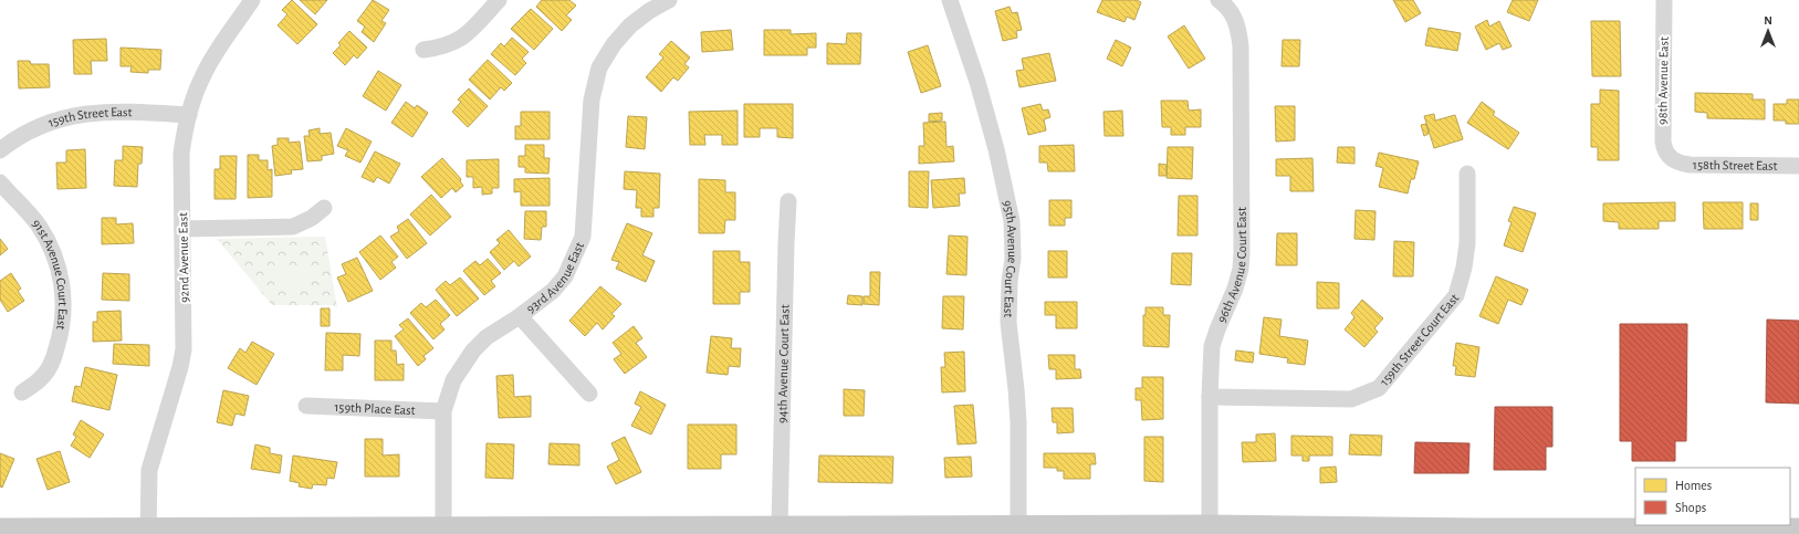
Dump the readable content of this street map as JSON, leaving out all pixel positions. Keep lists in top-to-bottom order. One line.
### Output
{"streets":{"street":["98th Avenue East","159th Street East","158th Street East","92nd Avenue East","95th Avenue Court East","96th Avenue Court East","91st Avenue Court East","93rd Avenue East","159th Street Court East","94th Avenue Court East","159th Place East"]},"crossings":[["98th Avenue East","158th Street East"],["159th Street East","92nd Avenue East"],["96th Avenue Court East","159th Street Court East"],["93rd Avenue East","159th Place East"]],"legend":["Homes","Shops"],"north":"top"}
